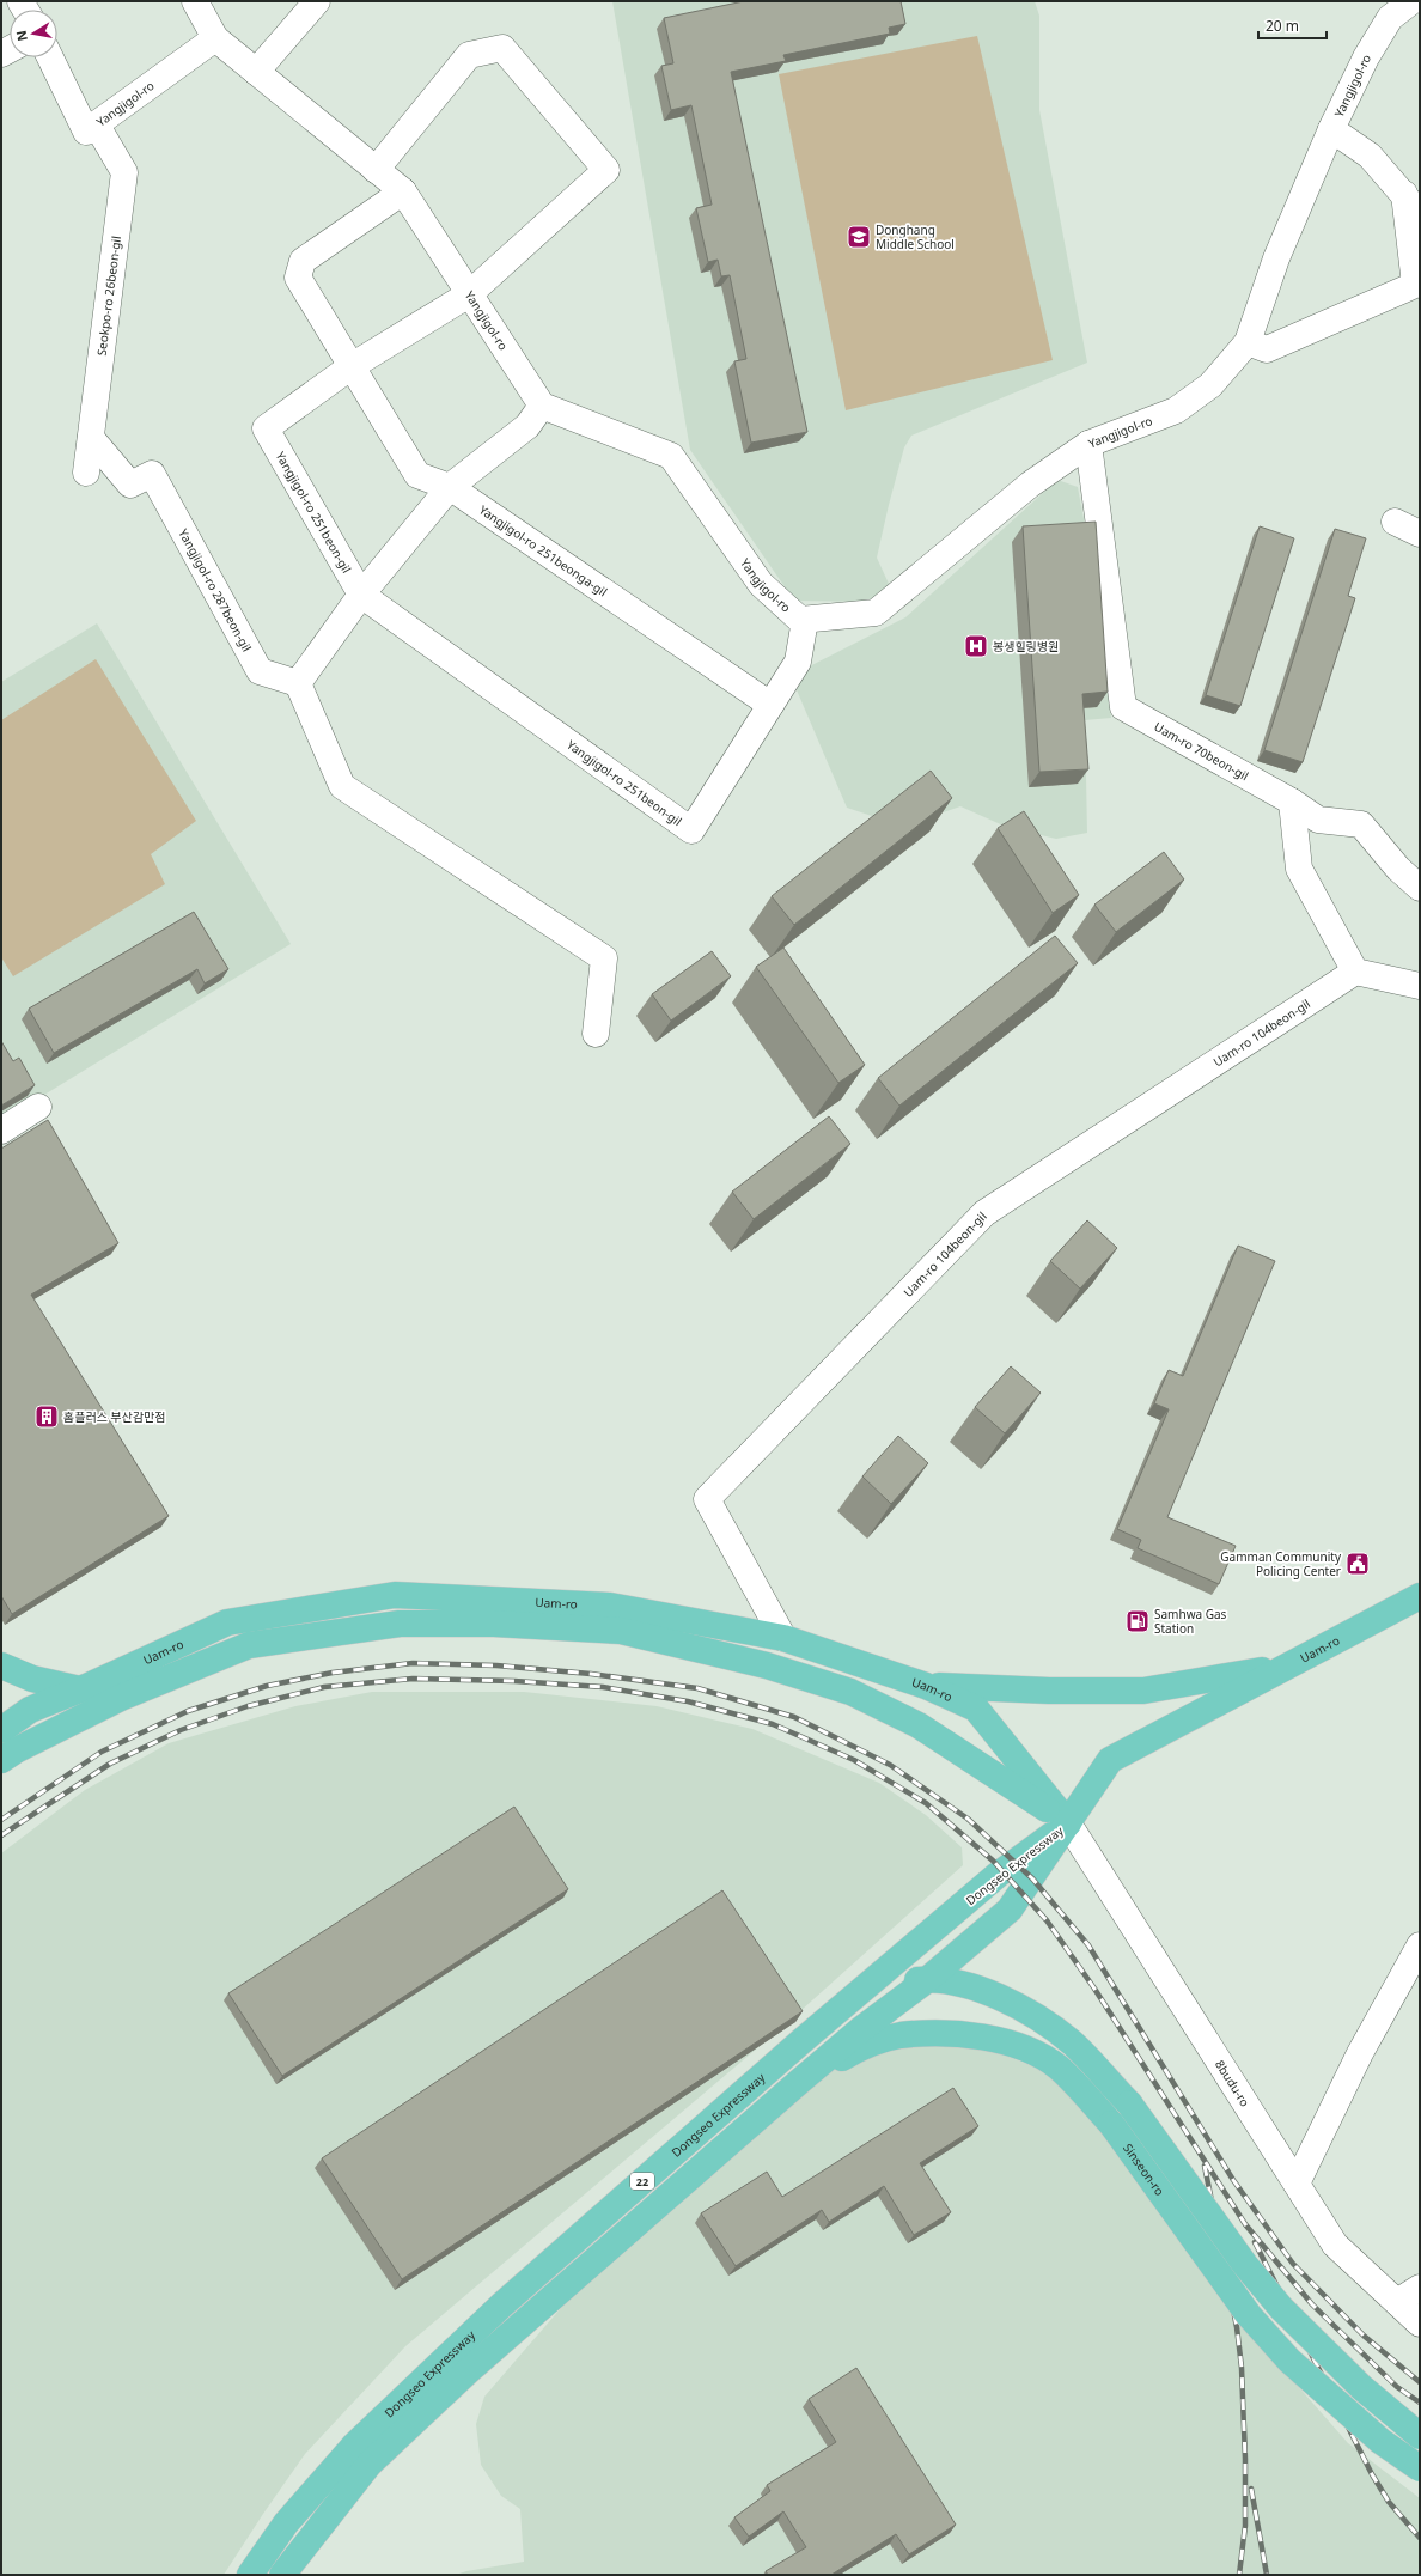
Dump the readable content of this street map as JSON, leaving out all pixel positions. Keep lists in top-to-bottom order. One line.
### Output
{"streets":{"main road":["Uam-ro","Dongseo Expressway","Sinseon-ro","22"],"street":["Yangjigol-ro","Seokpo-ro 26beon-gil","Yangjigol-ro 251beon-gil","Yangjigol-ro 251beonga-gil","Yangjigol-ro 287beon-gil","Uam-ro 70beon-gil","Uam-ro 104beon-gil","8budu-ro"]},"crossings":[["Yangjigol-ro","Seokpo-ro 26beon-gil"],["Yangjigol-ro","Yangjigol-ro 251beon-gil"],["Yangjigol-ro","Yangjigol-ro 251beonga-gil"],["Yangjigol-ro","Uam-ro 70beon-gil"],["Seokpo-ro 26beon-gil","Yangjigol-ro 287beon-gil"],["Yangjigol-ro 251beon-gil","Yangjigol-ro 251beonga-gil"],["Uam-ro 104beon-gil","Uam-ro"],["Uam-ro","Dongseo Expressway"],["Uam-ro","8budu-ro"],["Dongseo Expressway","8budu-ro"],["Dongseo Expressway","Sinseon-ro"]],"places":{"school or university":["Donghang Middle School"],"hospital":["봉생힐링병원"],"building":["홈플러스 부산감만점"],"public building":["Gamman Community Policing Center"],"fuel station":["Samhwa Gas Station"]},"scale_bar":"20 m","north":"left"}
